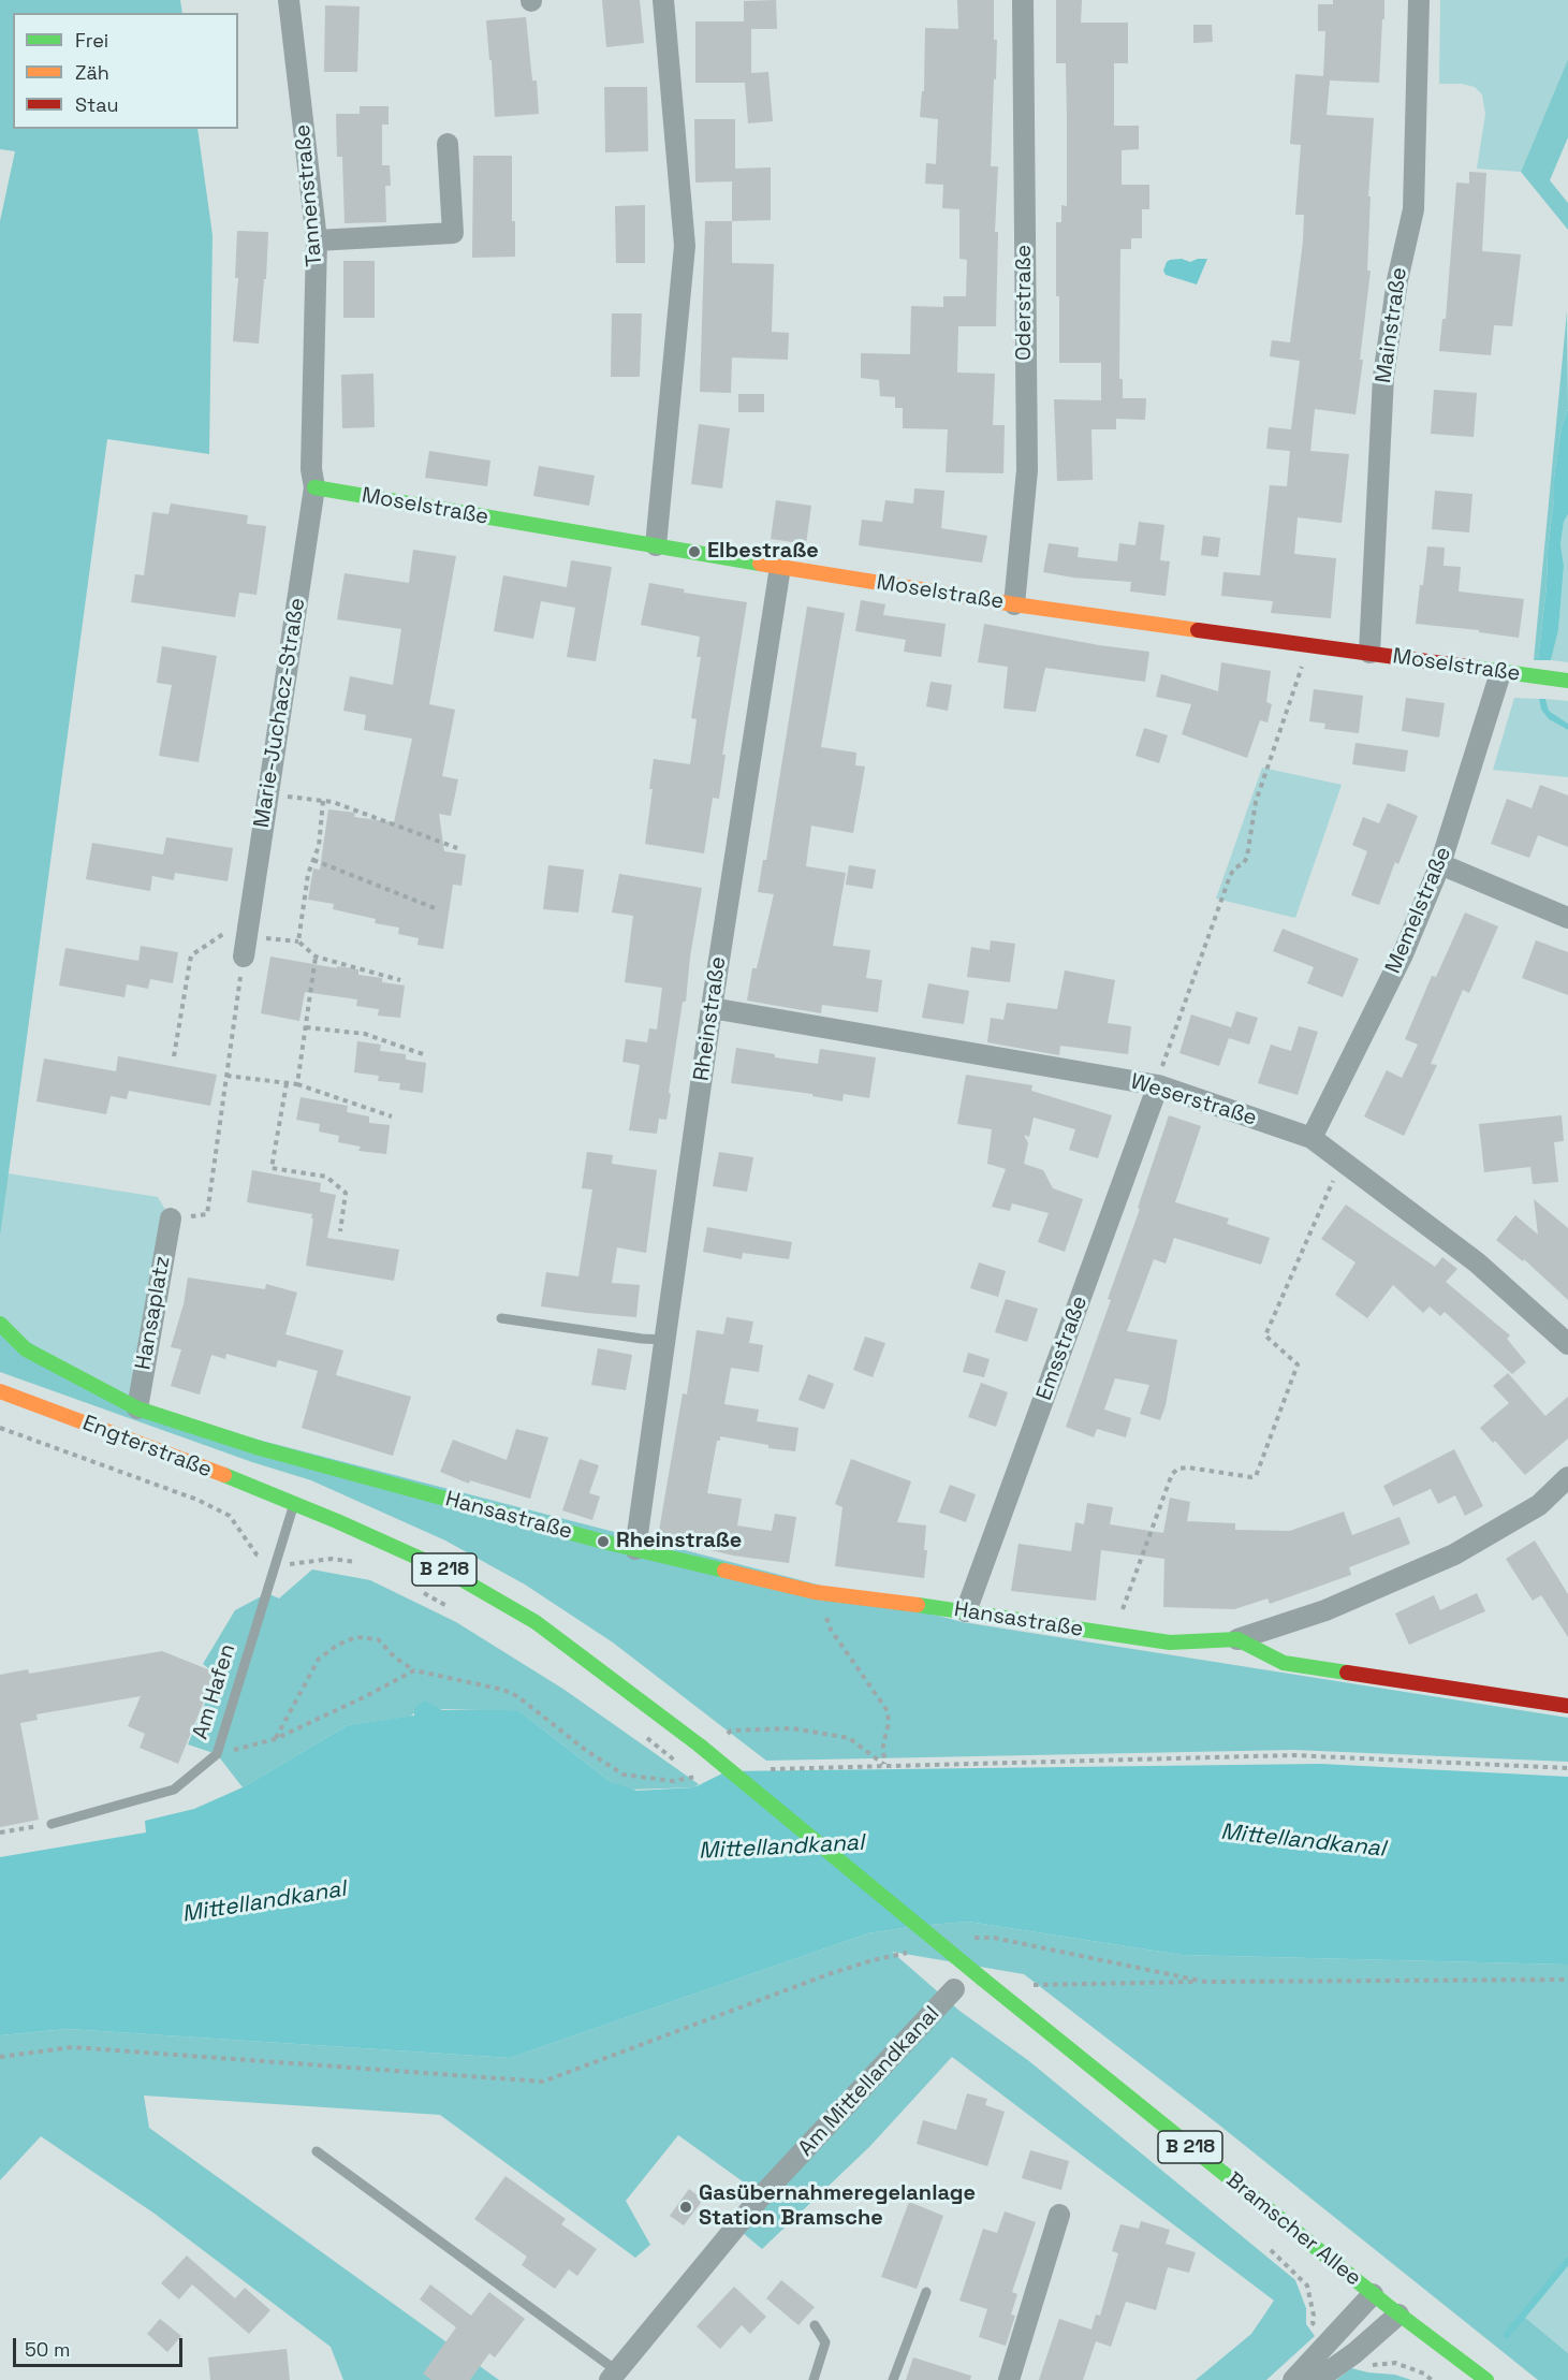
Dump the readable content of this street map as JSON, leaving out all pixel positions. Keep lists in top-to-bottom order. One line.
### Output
{"streets":{"street":["Tannenstraße","Oderstraße","Mainstraße","Moselstraße","Marie-Juchacz-Straße","Memelstraße","Rheinstraße","Weserstraße","Hansaplatz","Emsstraße","Engterstraße","Hansastraße","B 218","Am Mittellandkanal","Bramscher Allee"],"lane":["Am Hafen"]},"crossings":[["Tannenstraße","Moselstraße"],["Tannenstraße","Marie-Juchacz-Straße"],["Oderstraße","Moselstraße"],["Mainstraße","Moselstraße"],["Moselstraße","Marie-Juchacz-Straße"],["Moselstraße","Memelstraße"],["Moselstraße","Rheinstraße"],["Memelstraße","Weserstraße"],["Rheinstraße","Weserstraße"],["Rheinstraße","Hansastraße"],["Weserstraße","Emsstraße"],["Hansaplatz","Hansastraße"],["Emsstraße","Hansastraße"],["Engterstraße","B 218"],["Engterstraße","Am Hafen"],["B 218","Am Hafen"],["B 218","Bramscher Allee"]],"water":["Mittellandkanal"],"places":["Elbestraße","Rheinstraße","Gasübernahmeregelanlage Station Bramsche"],"legend":["Frei","Zäh","Stau"],"scale_bar":"50 m"}
